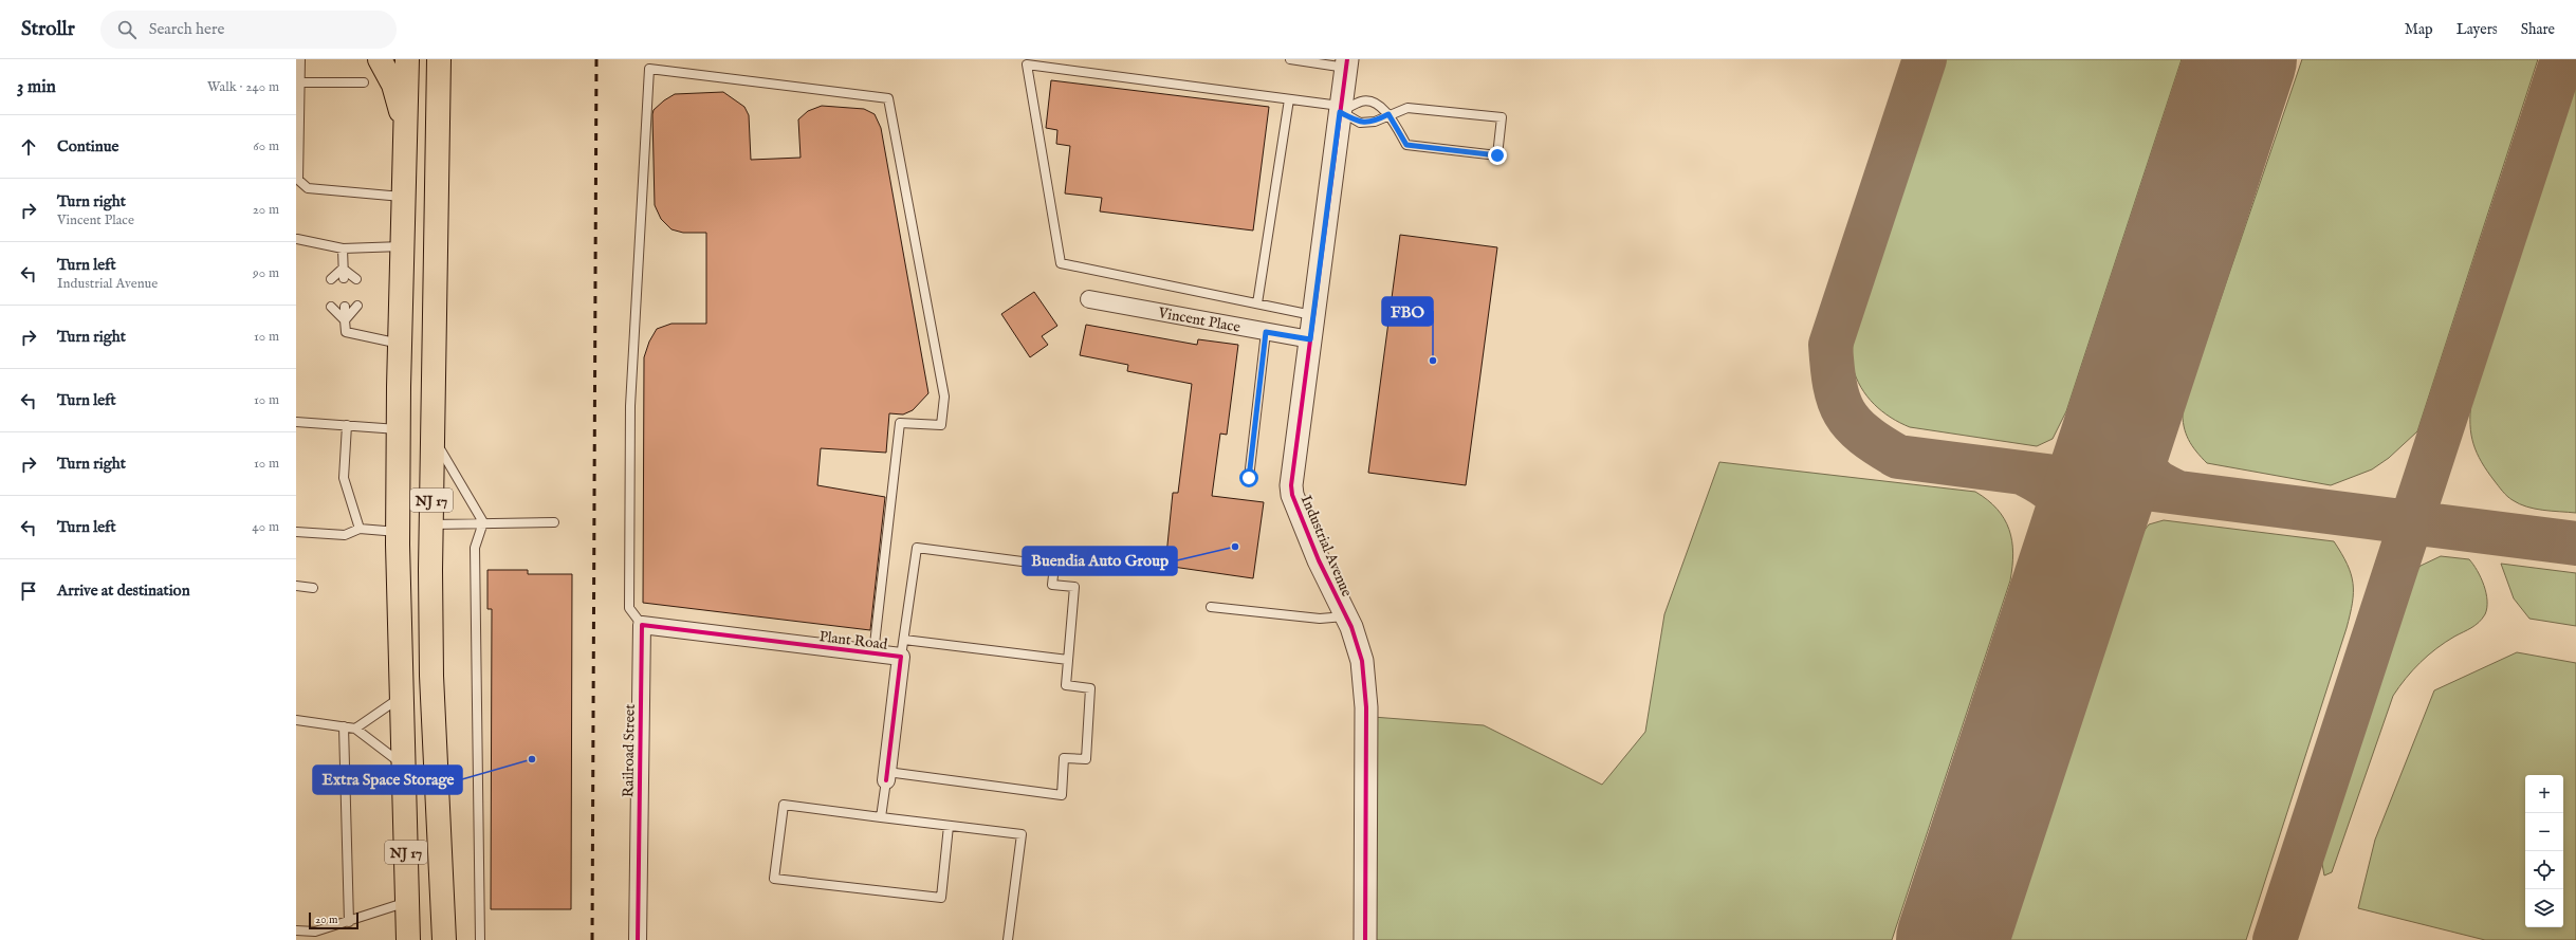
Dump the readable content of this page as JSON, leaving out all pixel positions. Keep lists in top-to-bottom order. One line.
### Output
{"streets":{"highway":["NJ 17"],"street":["Vincent Place","Industrial Avenue","Plant Road","Railroad Street"]},"crossings":[["Vincent Place","Industrial Avenue"],["Plant Road","Railroad Street"]],"places":["FBO","Buendia Auto Group","Extra Space Storage"],"scale_bar":"20 m","page":{"header":"Strollr","search":"Search here","nav":["Map","Layers","Share"],"heading":["3 min","Walk · 240 m"],"list":[["Continue","60 m"],["Turn right","Vincent Place","20 m"],["Turn left","Industrial Avenue","90 m"],["Turn right","10 m"],["Turn left","10 m"],["Turn right","10 m"],["Turn left","40 m"],"Arrive at destination"],"map_buttons":["+","−"],"scale":"20 m"}}
